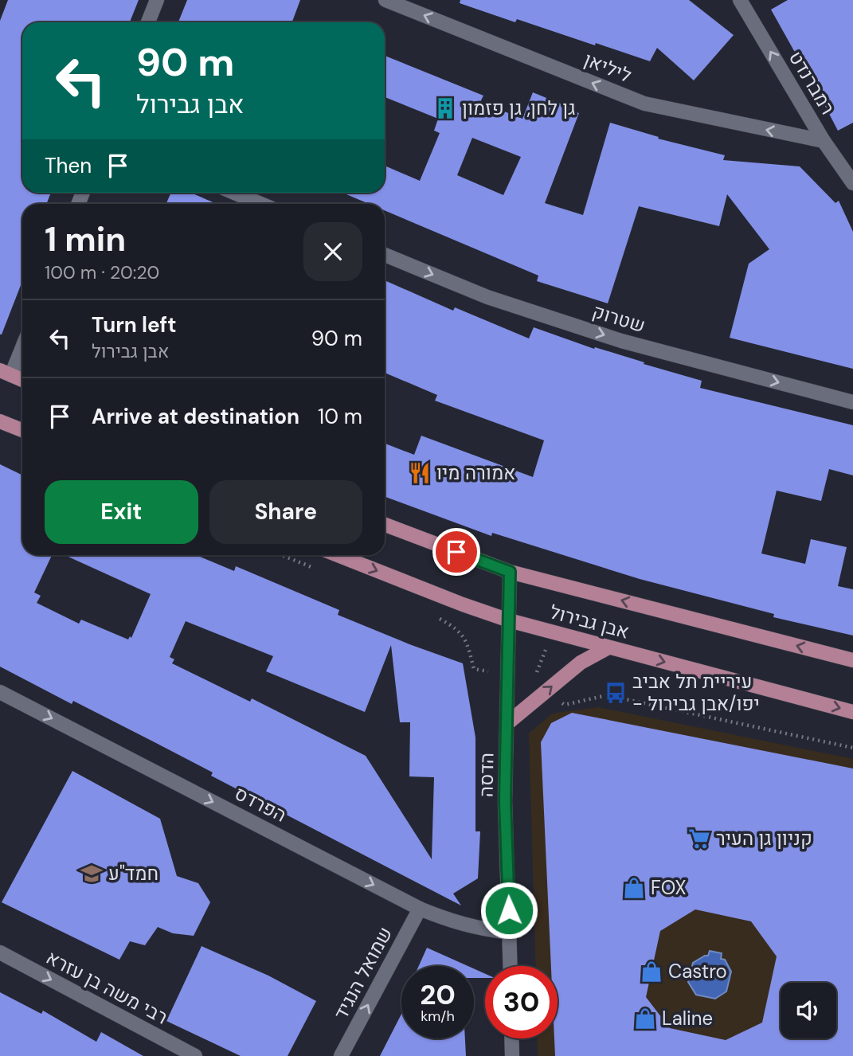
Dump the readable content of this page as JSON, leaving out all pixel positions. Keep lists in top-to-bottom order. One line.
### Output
{"streets":{"main road":["אבן גבירול"],"street":["ליליאן","רמברנדט","שטרוק","הדסה","הפרדס","שמואל הנגיד","רבי משה בן עזרא"]},"crossings":[["ליליאן","רמברנדט"],["אבן גבירול","הדסה"],["הדסה","הפרדס"],["הפרדס","שמואל הנגיד"]],"one_way":["ליליאן","רמברנדט","שטרוק","הפרדס","שמואל הנגיד","רבי משה בן עזרא"],"places":{"building":["גן לחן, גן פזמון"],"restaurant":["אמורה מיו"],"bus stop":["עיריית תל אביב - יפו/אבן גבירול"],"supermarket":["קניון גן העיר"],"school or university":["חמד\"ע"],"shop":["FOX","Castro","Laline"]},"page":{"turn":["90 m","אבן גבירול"],"then":"Then","heading":["1 min","100 m · 20:20"],"list":[{"name":"Turn left","note":"אבן גבירול","value":"90 m"},{"name":"Arrive at destination","value":"10 m"}],"buttons":["Exit","Share"],"speed":"20 km/h","limit":"30"}}
